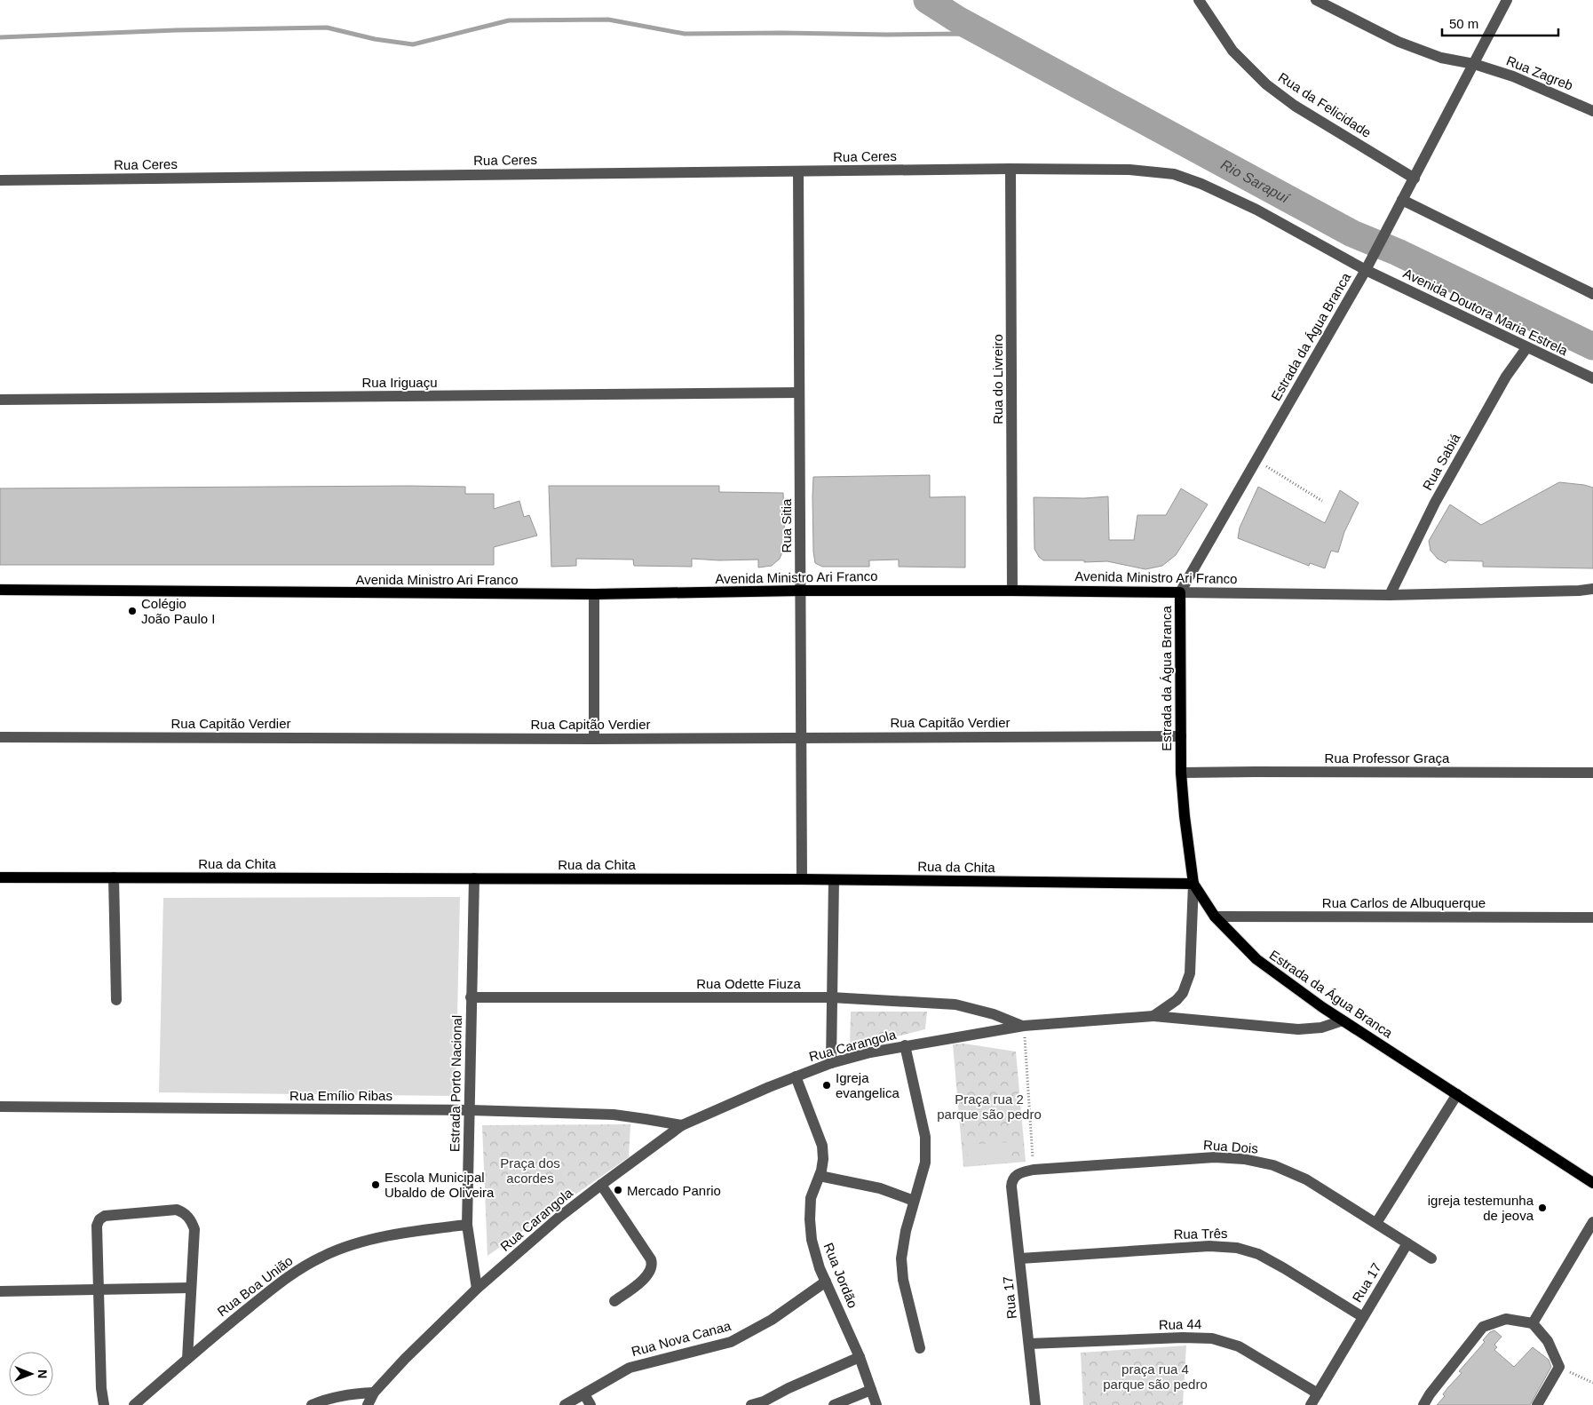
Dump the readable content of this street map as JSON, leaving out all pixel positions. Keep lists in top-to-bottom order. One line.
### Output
{"streets":{"main road":["Estrada da Água Branca","Avenida Ministro Ari Franco","Rua da Chita"],"street":["Rua Zagreb","Rua da Felicidade","Rua Ceres","Avenida Doutora Maria Estrela","Rua do Livreiro","Rua Iriguaçu","Rua Sabiá","Rua Sitia","Rua Capitão Verdier","Rua Professor Graça","Rua Carlos de Albuquerque","Rua Odette Fiuza","Rua Carangola","Estrada Porto Nacional","Rua Emílio Ribas","Rua Dois","Rua Três","Rua Jordão","Rua 17","Rua Boa União","Rua 44","Rua Nova Canaa"]},"crossings":[["Rua Zagreb","Estrada da Água Branca"],["Rua da Felicidade","Estrada da Água Branca"],["Rua Ceres","Avenida Doutora Maria Estrela"],["Rua Ceres","Estrada da Água Branca"],["Rua Ceres","Rua do Livreiro"],["Rua Ceres","Rua Sitia"],["Avenida Doutora Maria Estrela","Estrada da Água Branca"],["Avenida Doutora Maria Estrela","Rua Sabiá"],["Estrada da Água Branca","Avenida Ministro Ari Franco"],["Estrada da Água Branca","Rua Capitão Verdier"],["Estrada da Água Branca","Rua Professor Graça"],["Estrada da Água Branca","Rua da Chita"],["Estrada da Água Branca","Rua Carlos de Albuquerque"],["Estrada da Água Branca","Rua Carangola"],["Rua do Livreiro","Avenida Ministro Ari Franco"],["Rua Iriguaçu","Rua Sitia"],["Rua Sabiá","Avenida Ministro Ari Franco"],["Rua Sitia","Avenida Ministro Ari Franco"],["Rua Sitia","Rua Capitão Verdier"],["Rua Sitia","Rua da Chita"],["Rua da Chita","Estrada Porto Nacional"],["Rua Odette Fiuza","Rua Carangola"],["Rua Odette Fiuza","Estrada Porto Nacional"],["Rua Carangola","Estrada Porto Nacional"],["Rua Carangola","Rua Emílio Ribas"],["Rua Carangola","Rua Jordão"],["Estrada Porto Nacional","Rua Emílio Ribas"],["Estrada Porto Nacional","Rua Boa União"],["Rua Dois","Rua 17"],["Rua Três","Rua 17"],["Rua Jordão","Rua Nova Canaa"],["Rua 17","Rua 44"]],"water":["Rio Sarapuí"],"parks":["Praça rua 2 parque são pedro","Praça dos acordes","praça rua 4 parque são pedro"],"places":["Colégio João Paulo I","Igreja evangelica","Escola Municipal Ubaldo de Oliveira","Mercado Panrio","igreja testemunha de jeova"],"scale_bar":"50 m","north":"right"}
